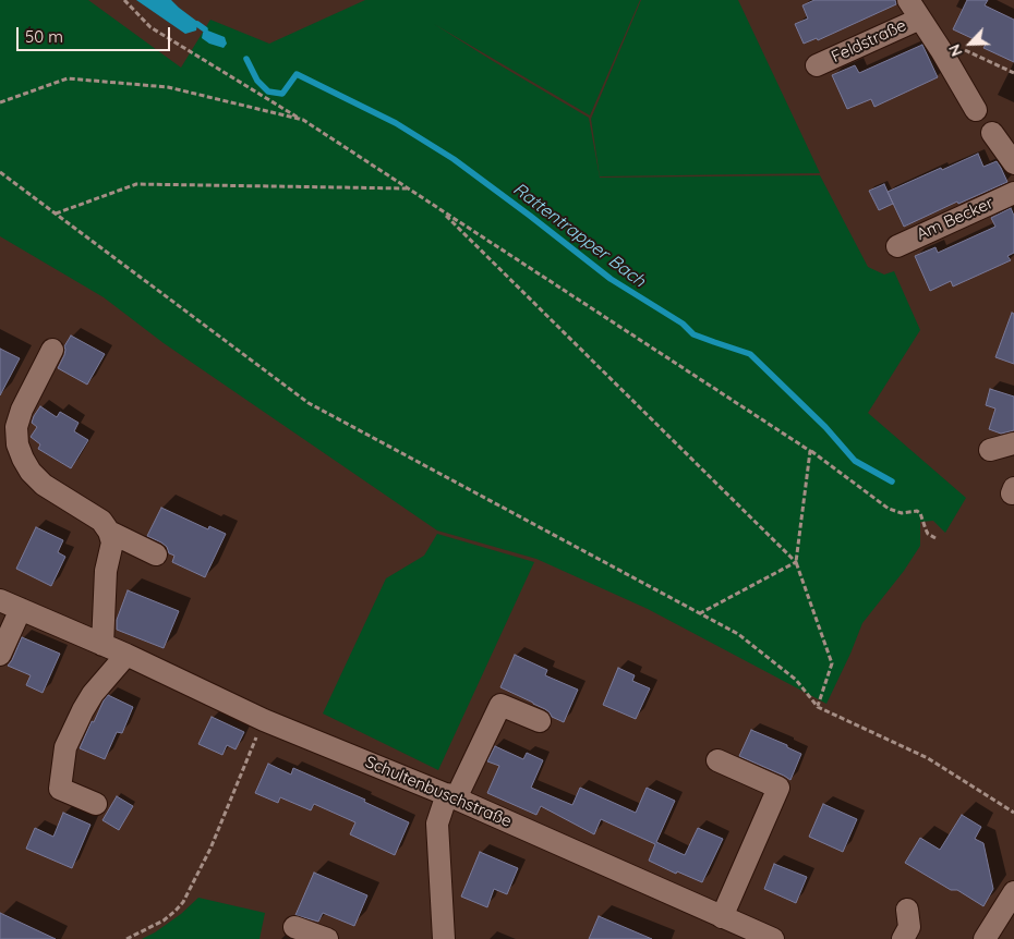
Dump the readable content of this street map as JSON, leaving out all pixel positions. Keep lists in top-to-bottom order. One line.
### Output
{"streets":{"street":["Feldstraße","Am Becker","Schultenbuschstraße"]},"water":["Rattentrapper Bach"],"scale_bar":"50 m","north":"bottom left"}
